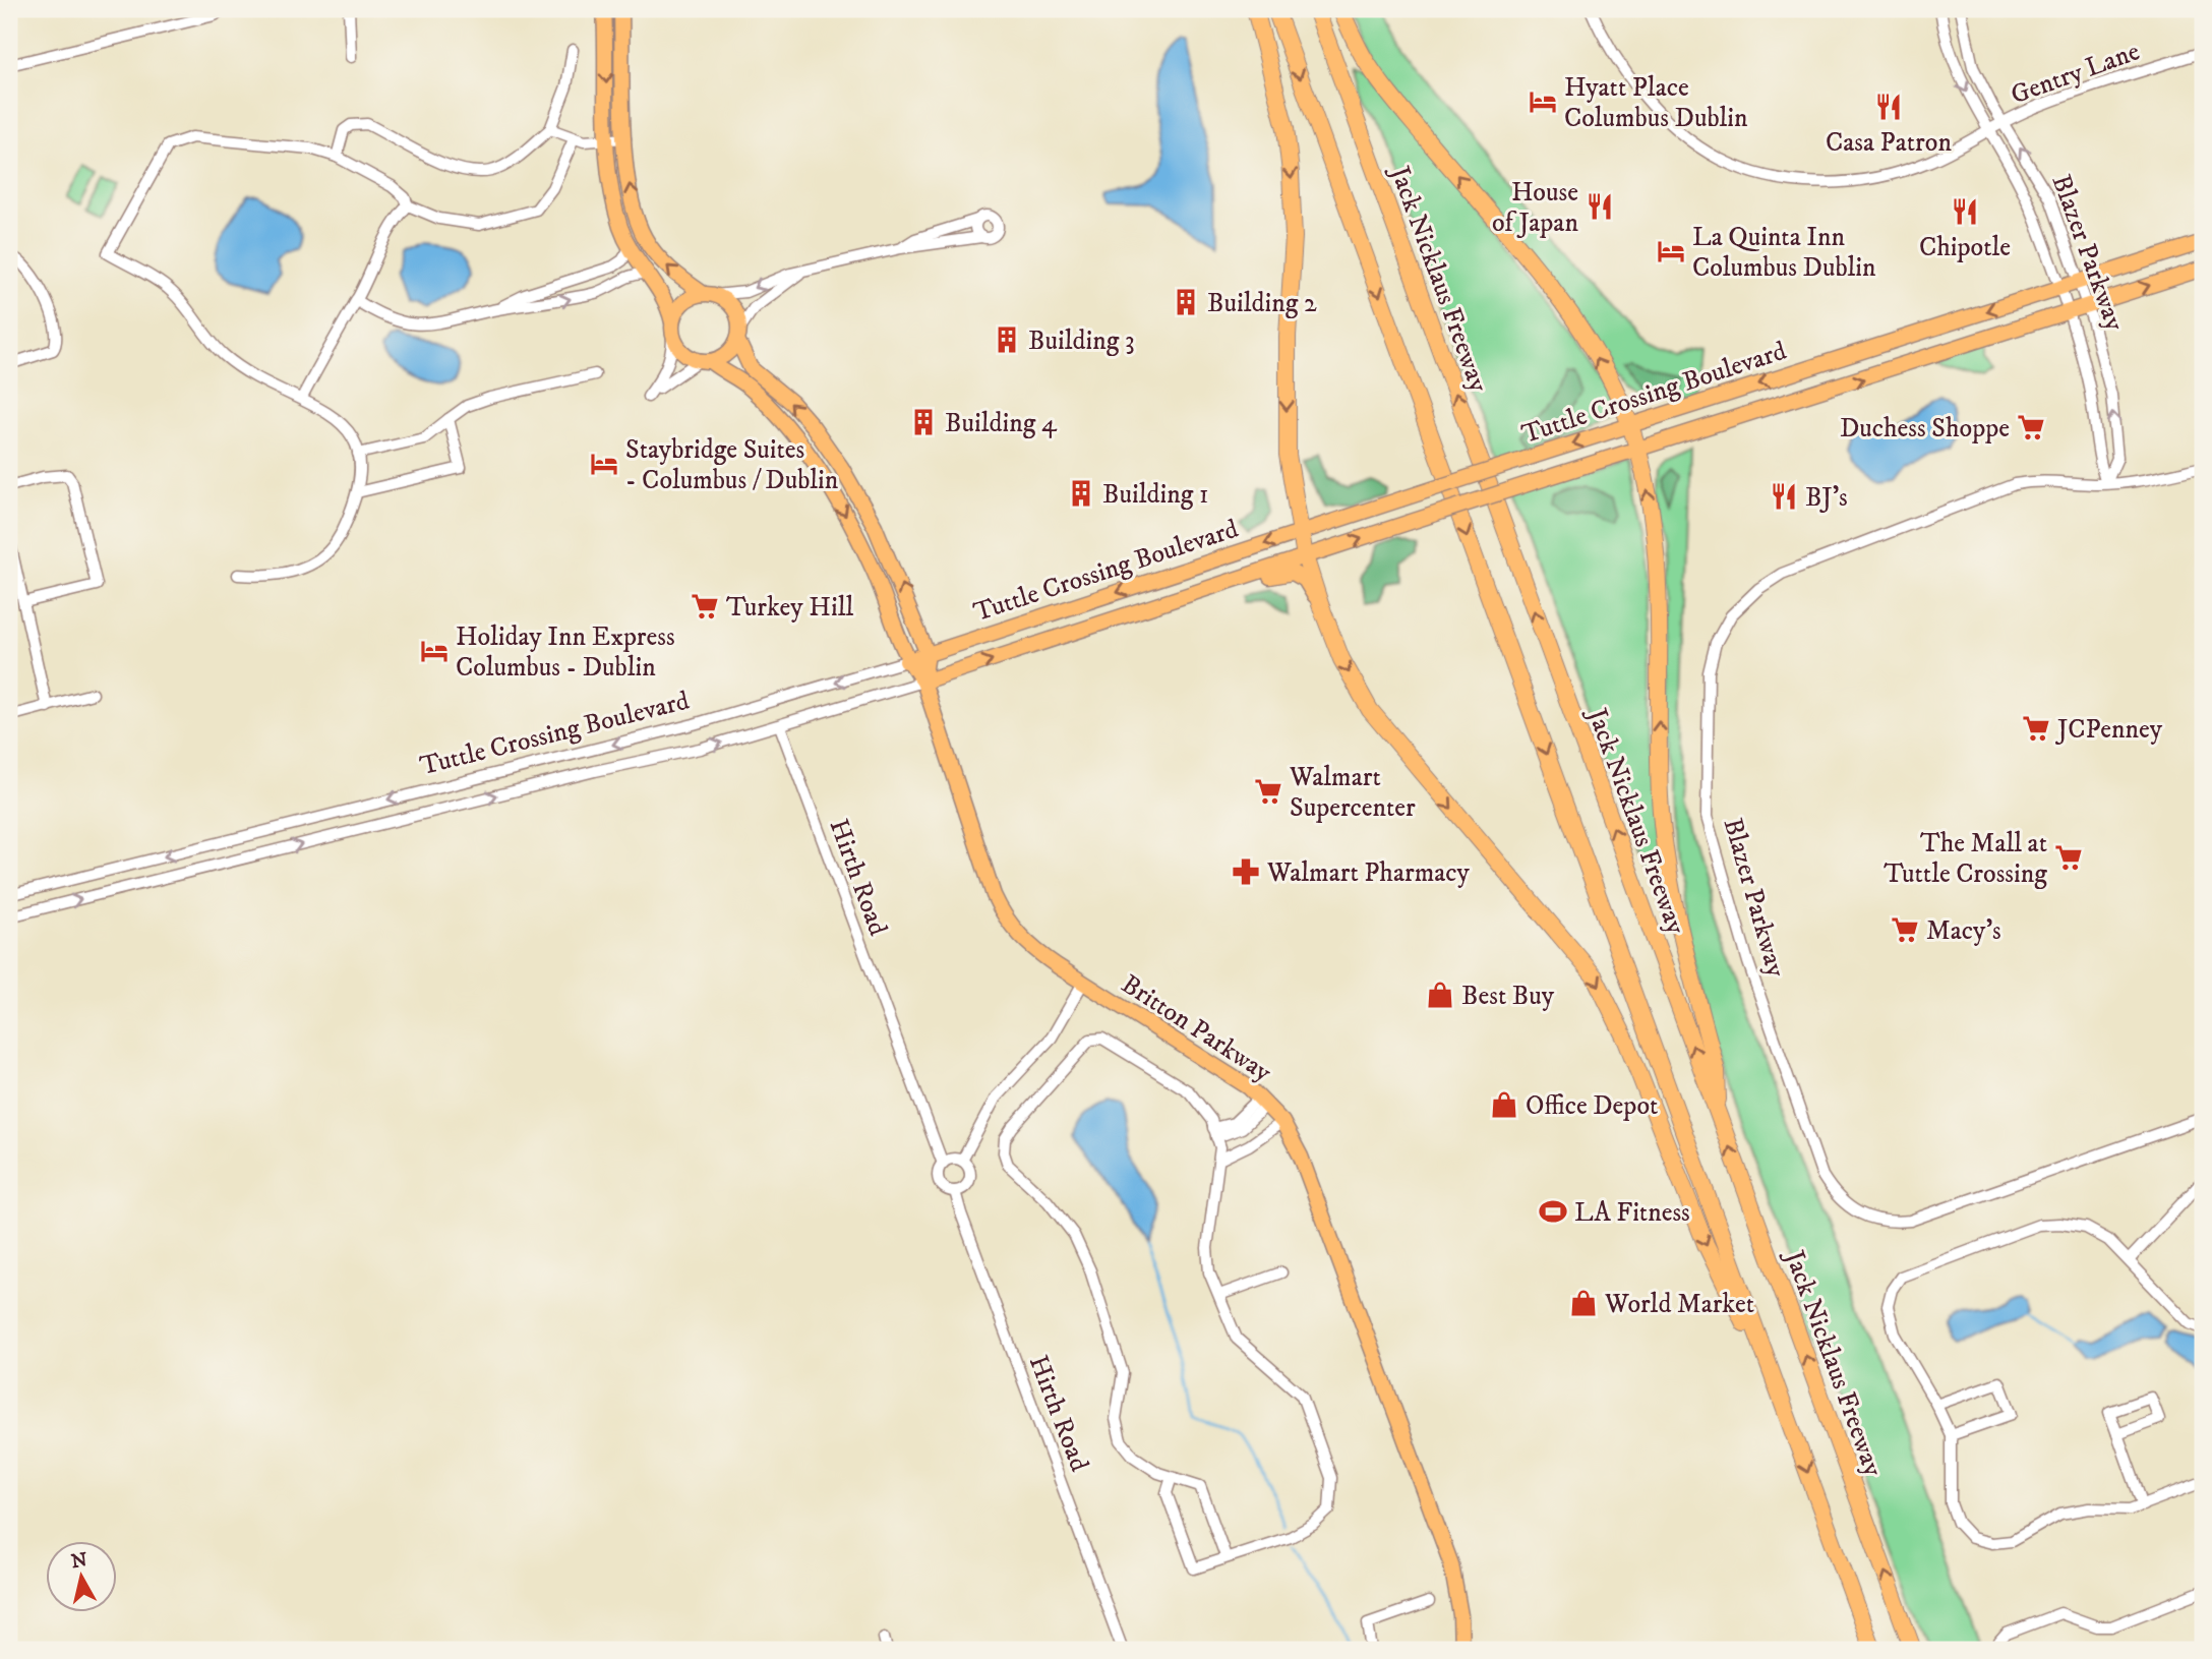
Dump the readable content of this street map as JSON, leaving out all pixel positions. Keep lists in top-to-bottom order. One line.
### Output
{"streets":{"highway":["Jack Nicklaus Freeway"],"main road":["Tuttle Crossing Boulevard","Britton Parkway"],"street":["Gentry Lane","Blazer Parkway","Hirth Road"]},"crossings":[["Gentry Lane","Blazer Parkway"],["Blazer Parkway","Tuttle Crossing Boulevard"],["Tuttle Crossing Boulevard","Hirth Road"],["Tuttle Crossing Boulevard","Britton Parkway"]],"places":{"hotel":["Hyatt Place Columbus Dublin","La Quinta Inn Columbus Dublin","Staybridge Suites - Columbus / Dublin","Holiday Inn Express Columbus - Dublin"],"restaurant":["Casa Patron","House of Japan","Chipotle","BJ's"],"building":["Building 2","Building 3","Building 4","Building 1"],"supermarket":["Duchess Shoppe","Turkey Hill","JCPenney","Walmart Supercenter","The Mall at Tuttle Crossing","Macy's"],"pharmacy":["Walmart Pharmacy"],"shop":["Best Buy","Office Depot","World Market"],"sports":["LA Fitness"]},"north":"top"}
